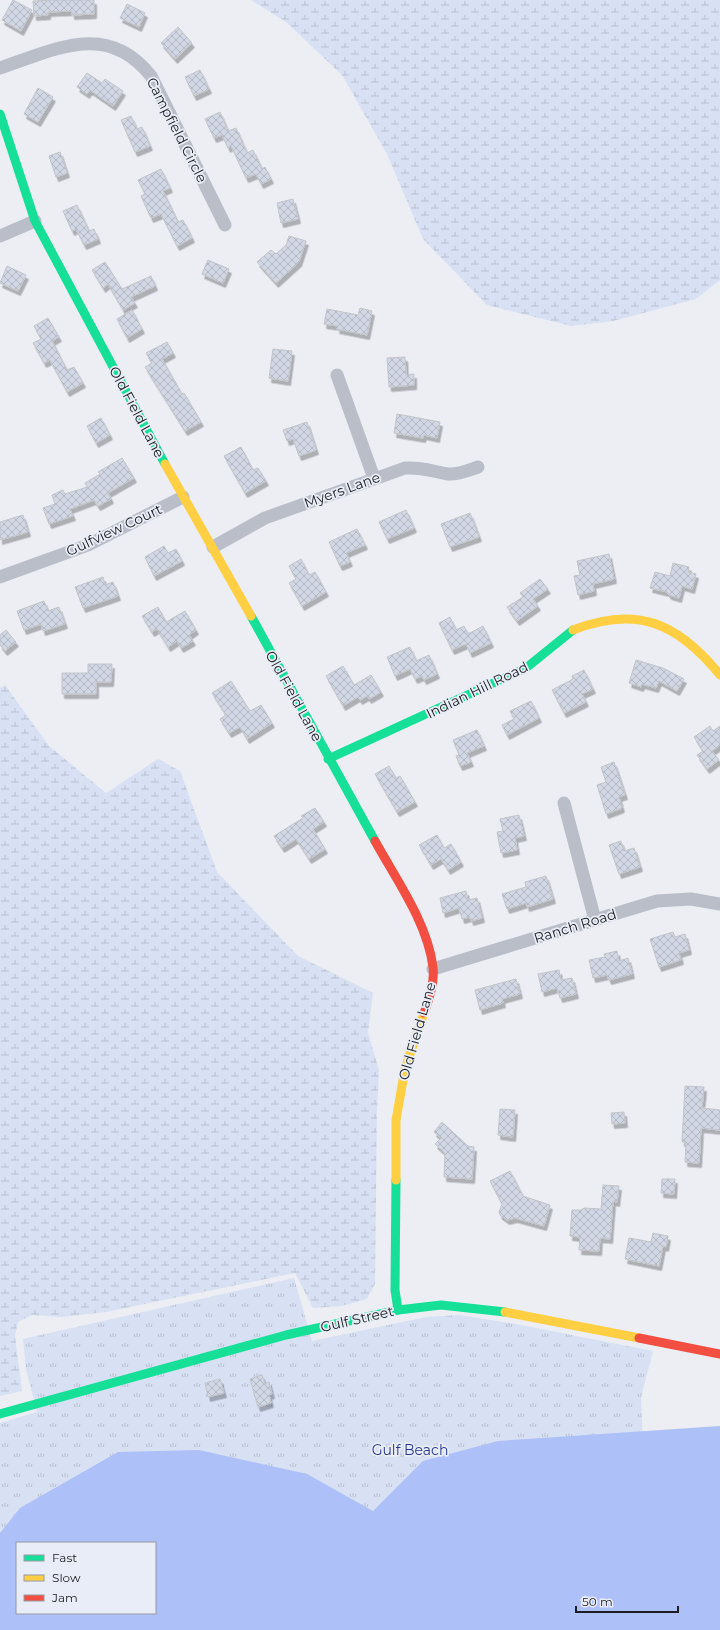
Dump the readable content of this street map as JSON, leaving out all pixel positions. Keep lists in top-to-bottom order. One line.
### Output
{"streets":{"street":["Campfield Circle","Old Field Lane","Myers Lane","Gulfview Court","Indian Hill Road","Ranch Road","Gulf Street"]},"crossings":[["Old Field Lane","Myers Lane"],["Old Field Lane","Gulfview Court"],["Old Field Lane","Indian Hill Road"],["Old Field Lane","Ranch Road"],["Old Field Lane","Gulf Street"]],"parks":["Gulf Beach"],"legend":["Fast","Slow","Jam"],"scale_bar":"50 m"}
